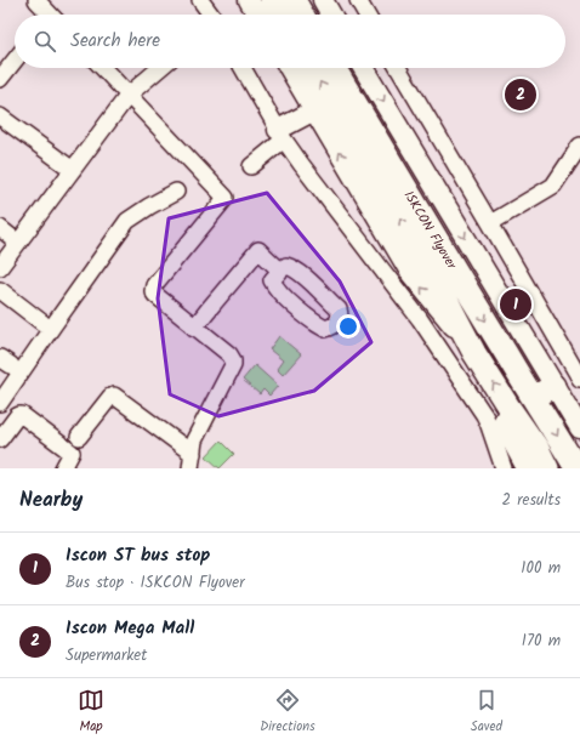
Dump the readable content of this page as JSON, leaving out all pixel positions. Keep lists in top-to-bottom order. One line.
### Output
{"streets":{"highway":["ISKCON Flyover"]},"page":{"search":"Search here","pins":["2","1"],"heading":["Nearby","2 results"],"list":[{"mark":"1","name":"Iscon ST bus stop","note":"Bus stop · ISKCON Flyover","value":"100 m"},{"mark":"2","name":"Iscon Mega Mall","note":"Supermarket","value":"170 m"}],"nav":["Map","Directions","Saved"]}}
